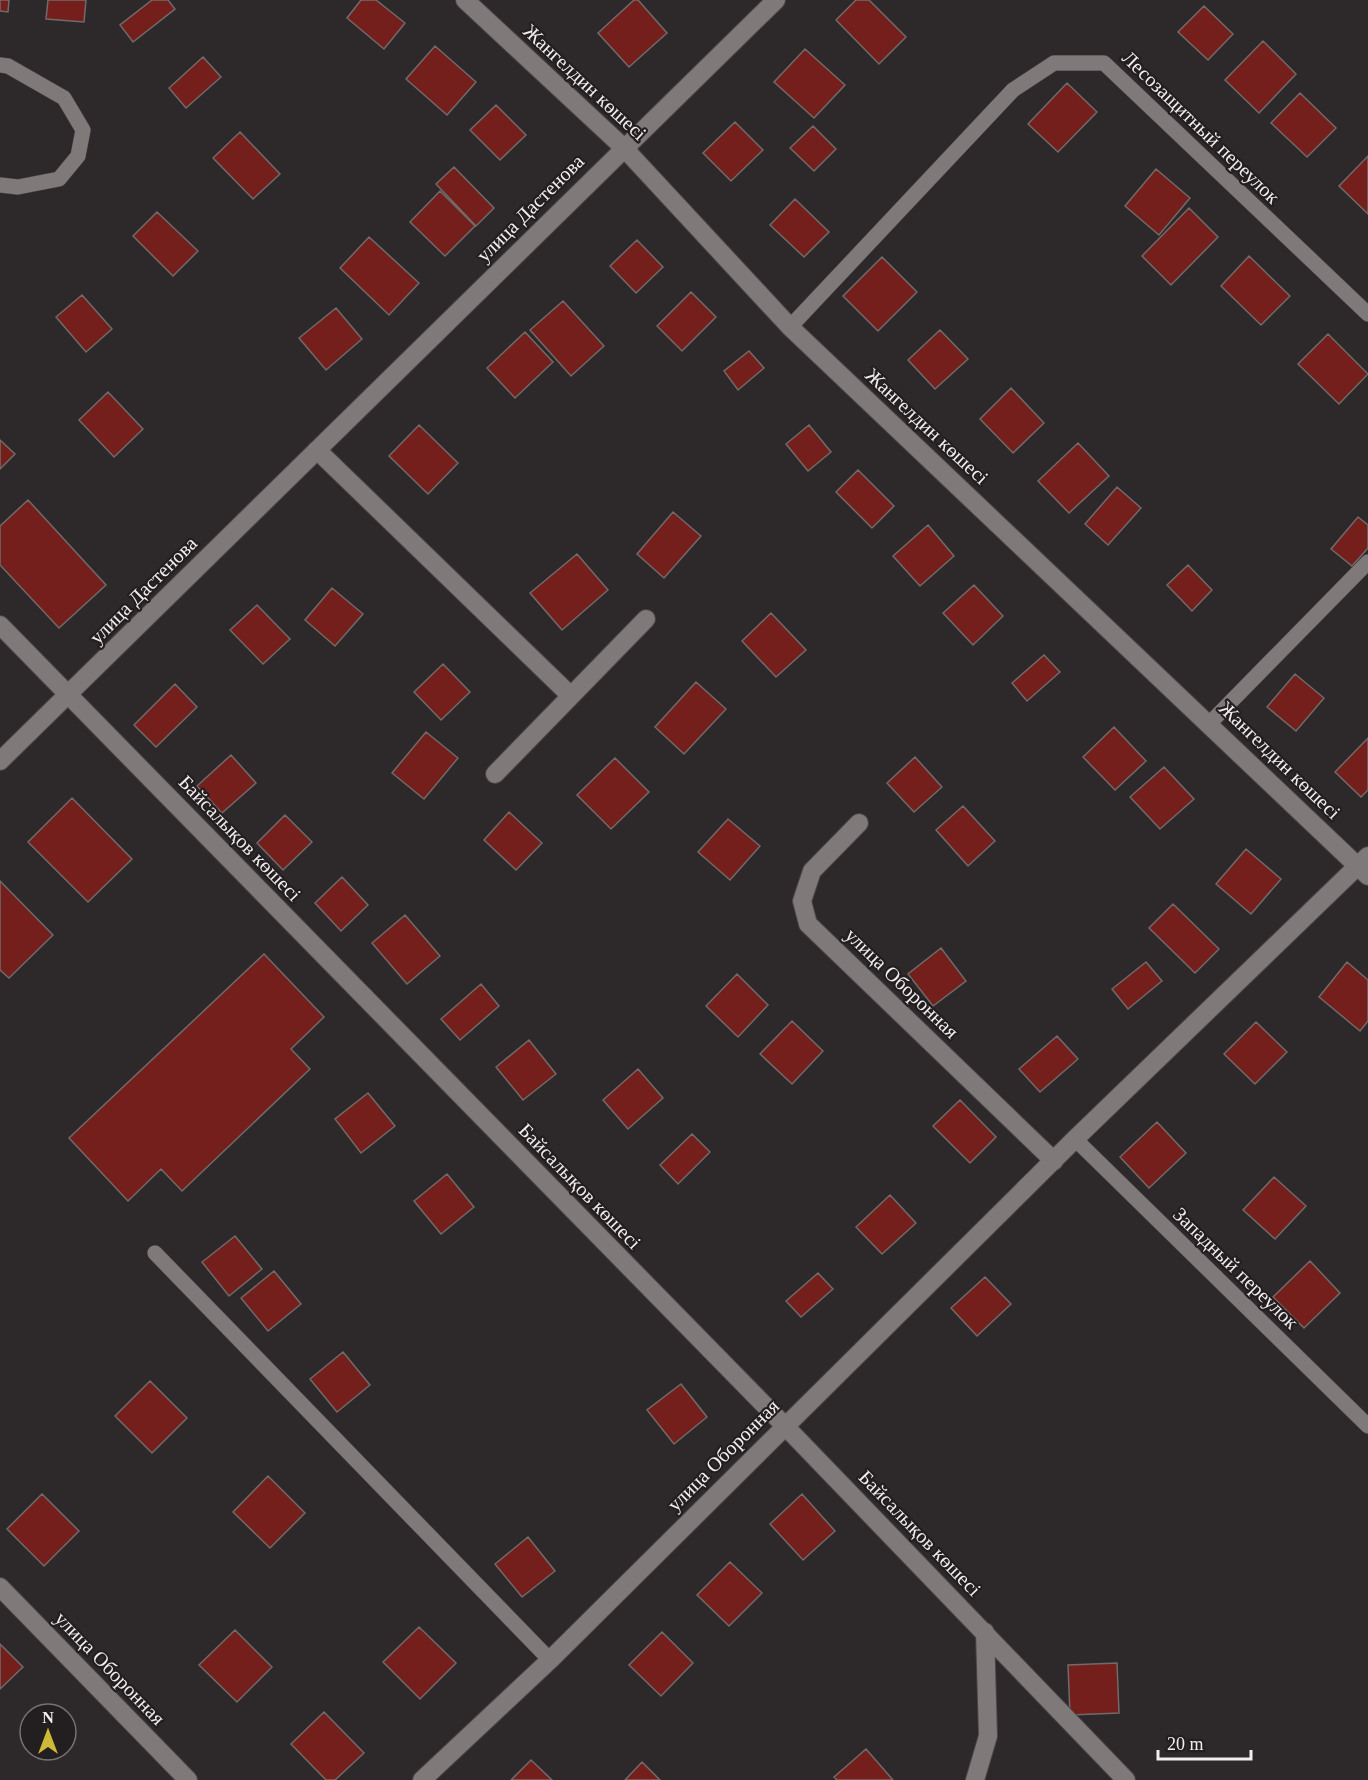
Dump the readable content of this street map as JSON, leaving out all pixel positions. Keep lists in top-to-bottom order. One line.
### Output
{"streets":{"street":["Жангелдин көшесі","улица Дастенова","Байсалықов көшесі","улица Оборонная"],"lane":["Лесозащитный переулок","Западный переулок"]},"crossings":[["Жангелдин көшесі","Лесозащитный переулок"],["Жангелдин көшесі","улица Дастенова"],["Жангелдин көшесі","улица Оборонная"],["улица Дастенова","Байсалықов көшесі"],["Байсалықов көшесі","улица Оборонная"],["улица Оборонная","Западный переулок"]],"scale_bar":"20 m","north":"top"}
